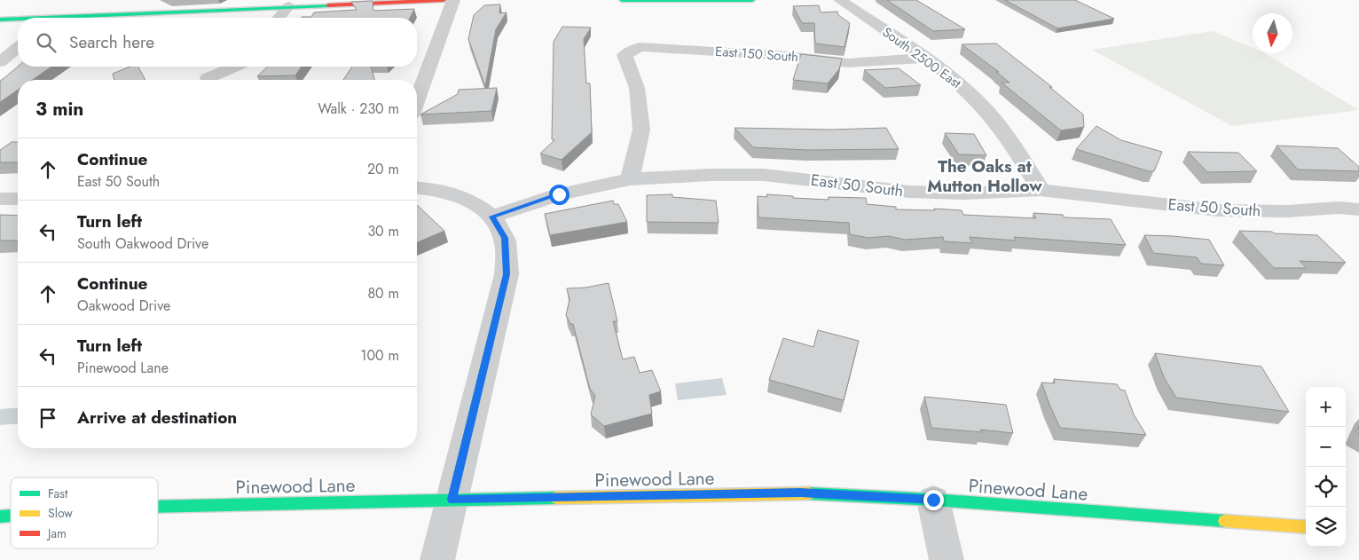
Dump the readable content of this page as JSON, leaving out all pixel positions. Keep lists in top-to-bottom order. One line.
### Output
{"streets":{"street":["East 150 South","South 2500 East","East 50 South","Pinewood Lane"]},"crossings":[["East 150 South","South 2500 East"],["East 150 South","East 50 South"],["South 2500 East","East 50 South"]],"districts":["The Oaks at Mutton Hollow"],"legend":["Fast","Slow","Jam"],"north":"bottom","page":{"search":"Search here","heading":["3 min","Walk · 230 m"],"list":[["Continue","East 50 South","20 m"],["Turn left","South Oakwood Drive","30 m"],["Continue","Oakwood Drive","80 m"],["Turn left","Pinewood Lane","100 m"],"Arrive at destination"],"map_buttons":["+","−"]}}
